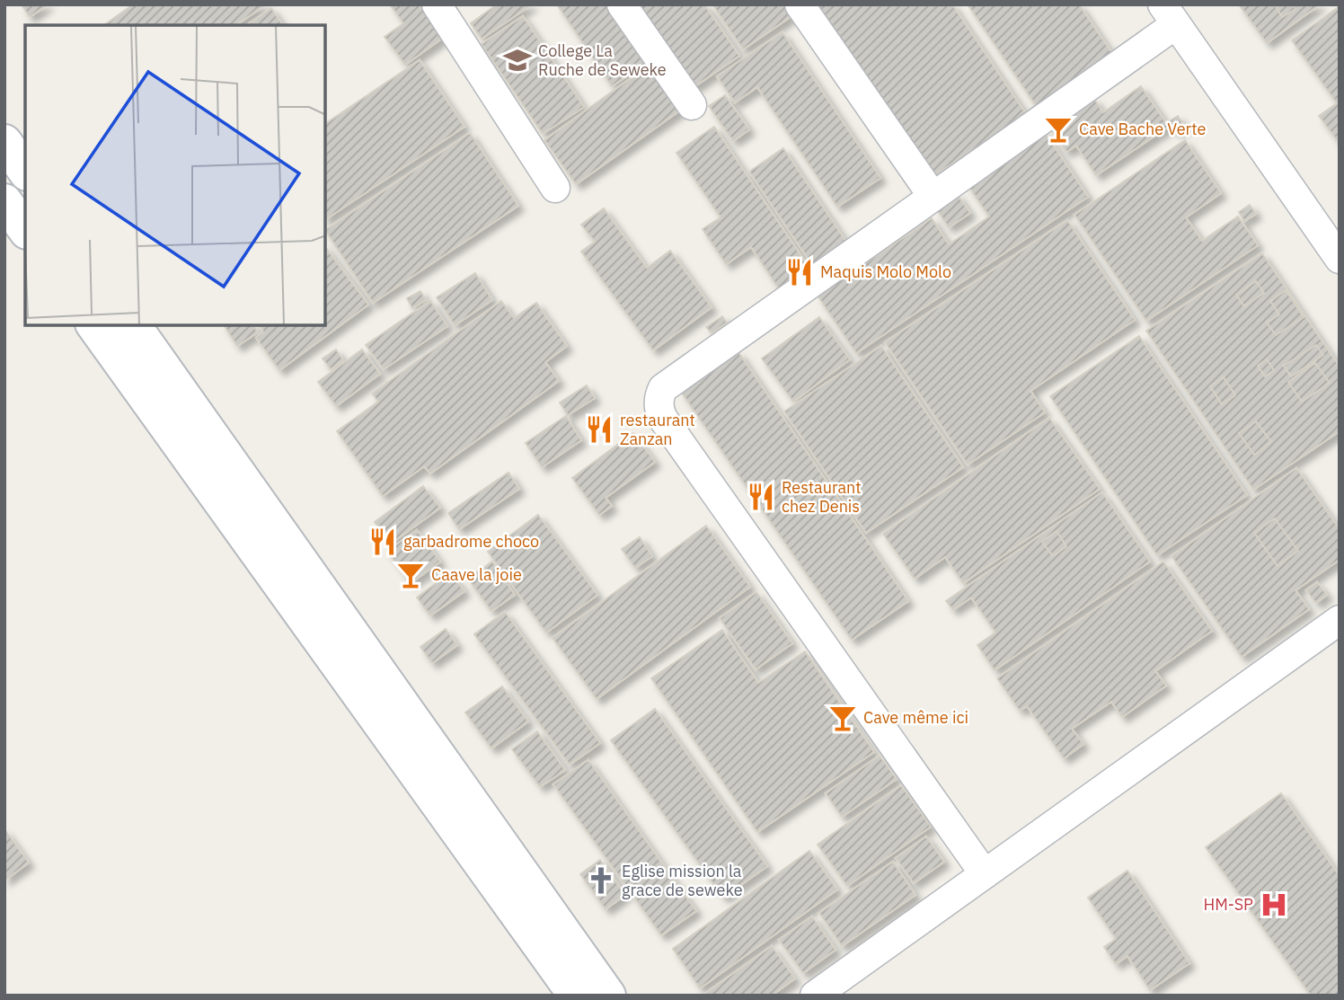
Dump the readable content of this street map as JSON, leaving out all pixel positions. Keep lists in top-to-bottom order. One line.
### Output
{"places":{"school or university":["College La Ruche de Seweke"],"bar":["Cave Bache Verte","Caave la joie","Cave même ici"],"restaurant":["Maquis Molo Molo","restaurant Zanzan","Restaurant chez Denis","garbadrome choco"],"church":["Eglise mission la grace de seweke"],"hospital":["HM-SP"]}}
